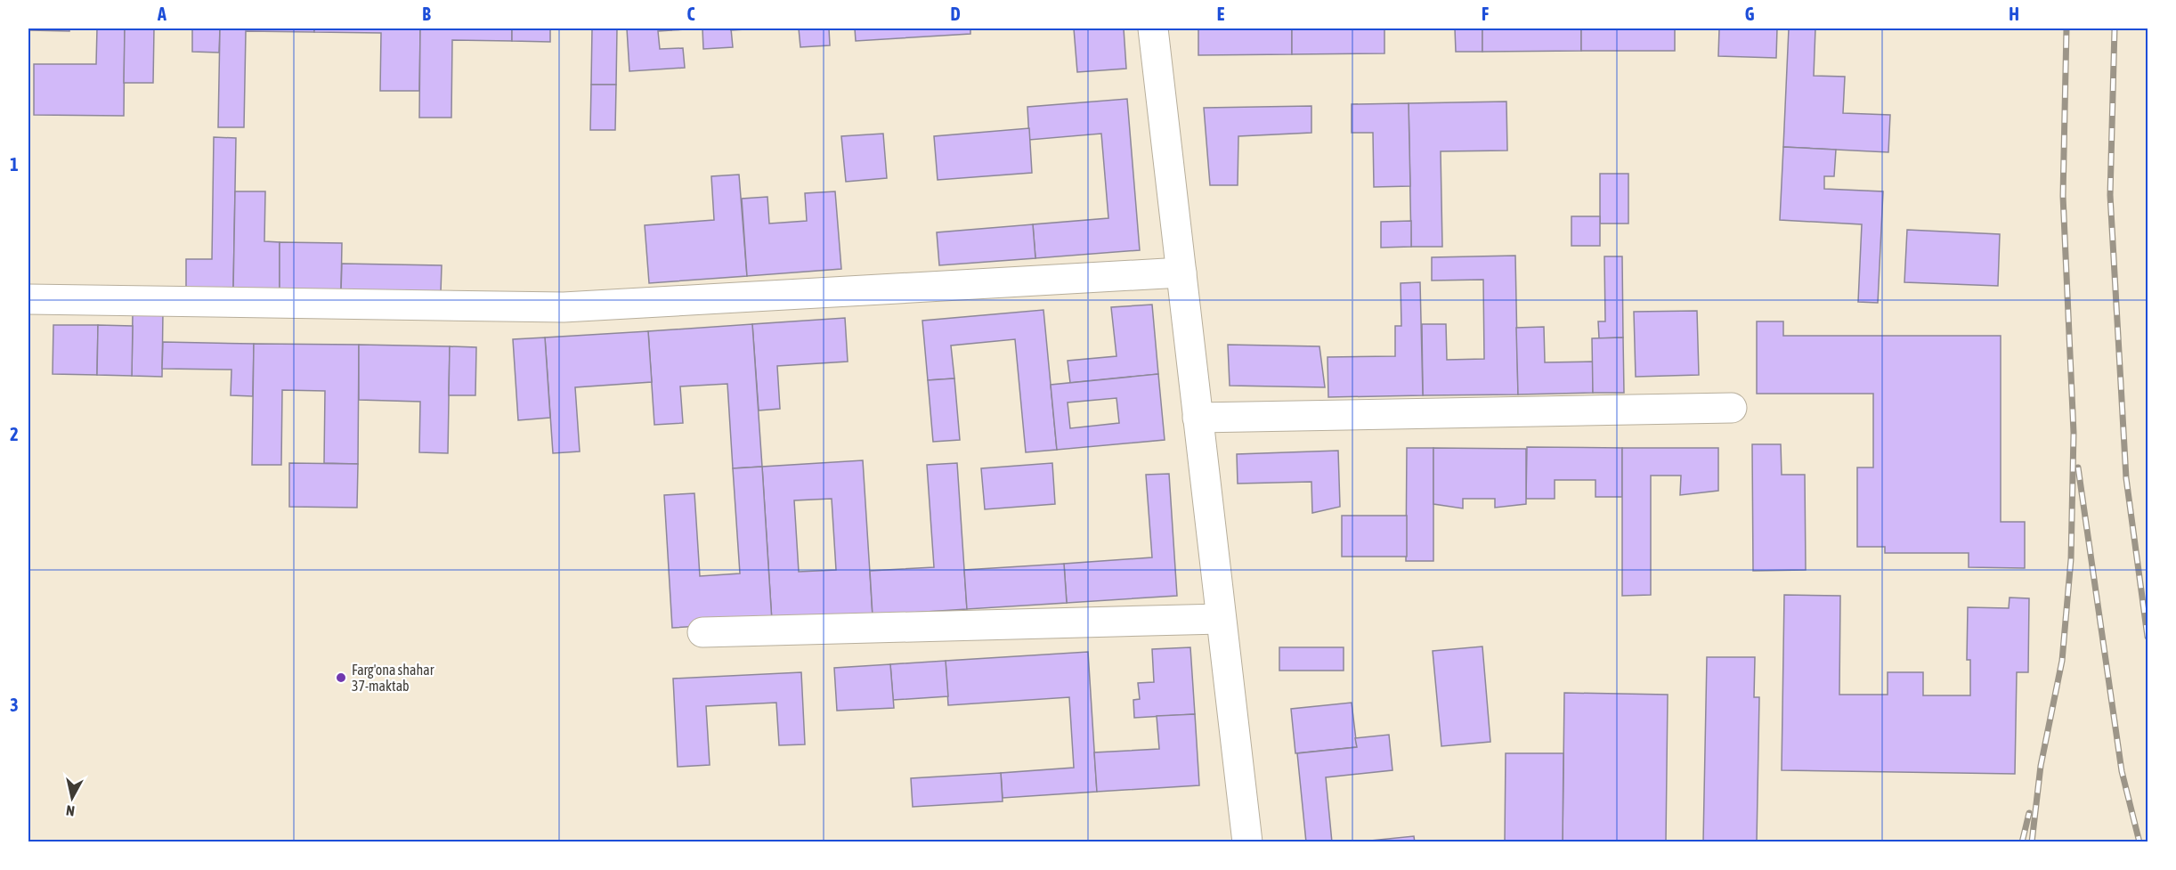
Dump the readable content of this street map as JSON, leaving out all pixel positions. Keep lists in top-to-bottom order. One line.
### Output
{"places":["Farg'ona shahar 37-maktab"],"north":"bottom","grid":{"columns":["A","B","C","D","E","F","G","H"],"rows":["1","2","3"]}}
